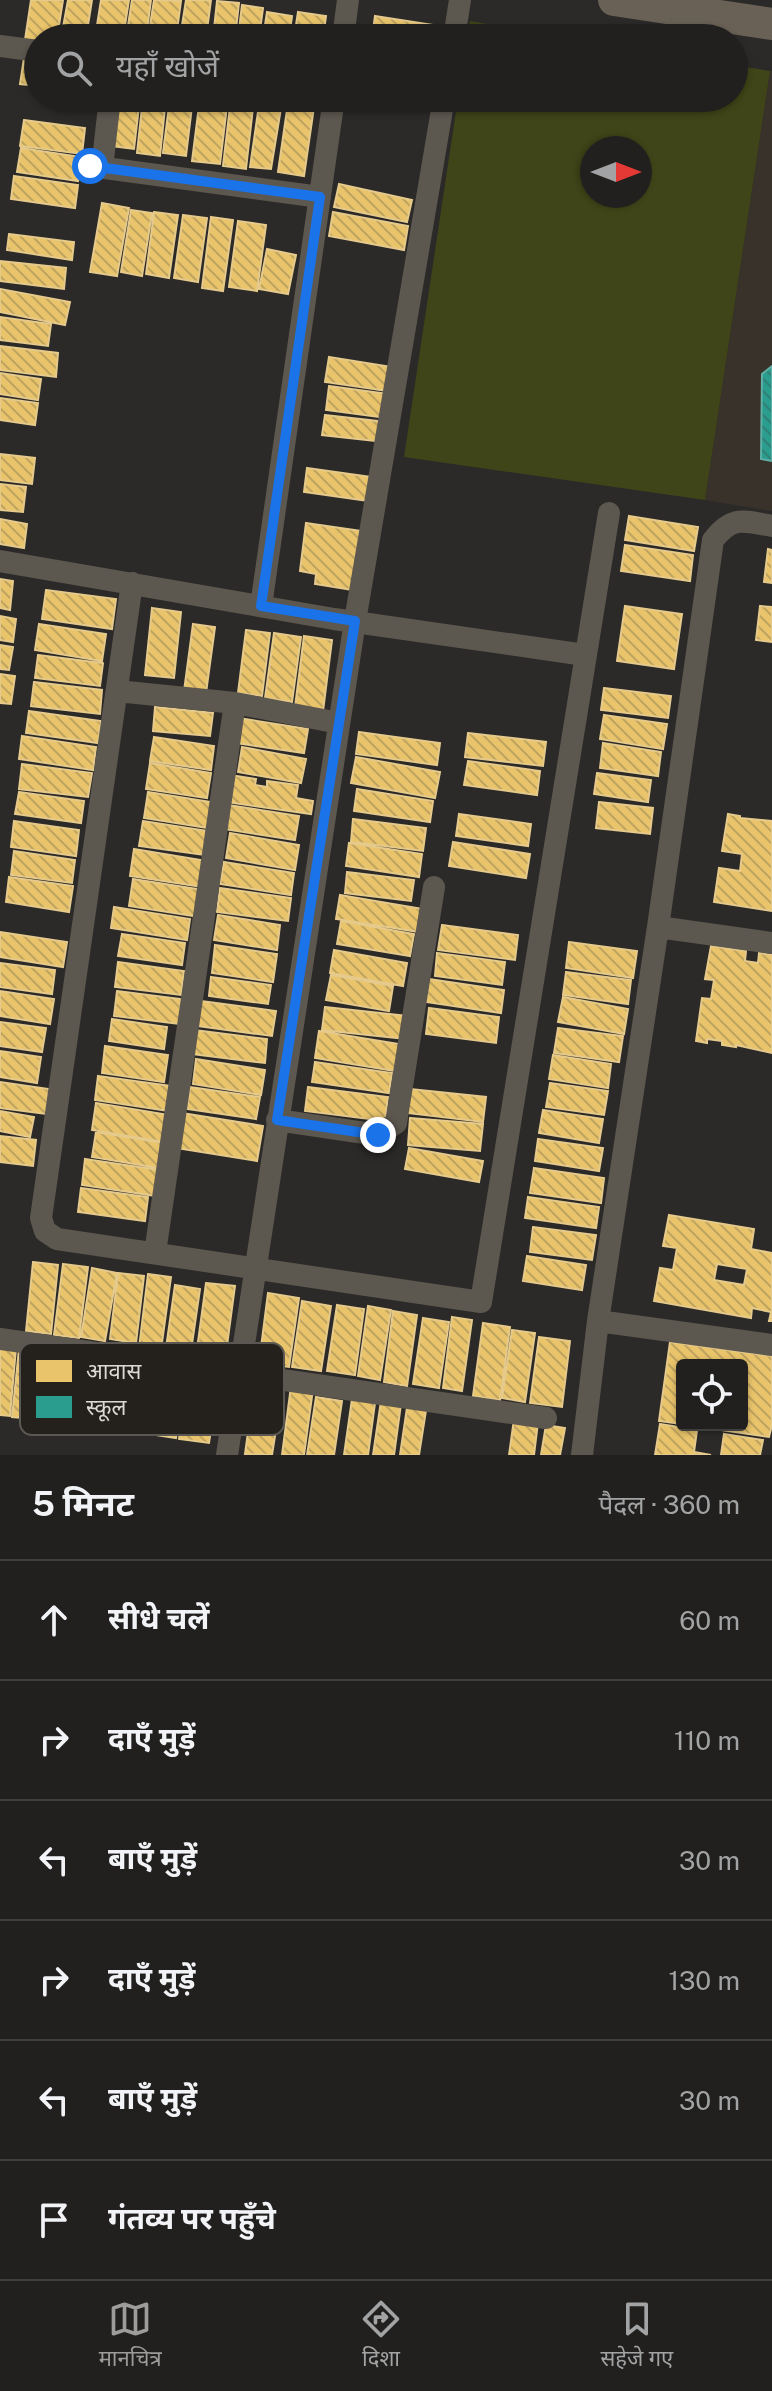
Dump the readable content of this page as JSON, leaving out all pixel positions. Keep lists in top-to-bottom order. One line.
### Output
{"legend":["आवास","स्कूल"],"north":"right","page":{"search":"यहाँ खोजें","heading":["5 मिनट","पैदल · 360 m"],"list":[["सीधे चलें","60 m"],["दाएँ मुड़ें","110 m"],["बाएँ मुड़ें","30 m"],["दाएँ मुड़ें","130 m"],["बाएँ मुड़ें","30 m"],"गंतव्य पर पहुँचे"],"nav":["मानचित्र","दिशा","सहेजे गए"]}}
